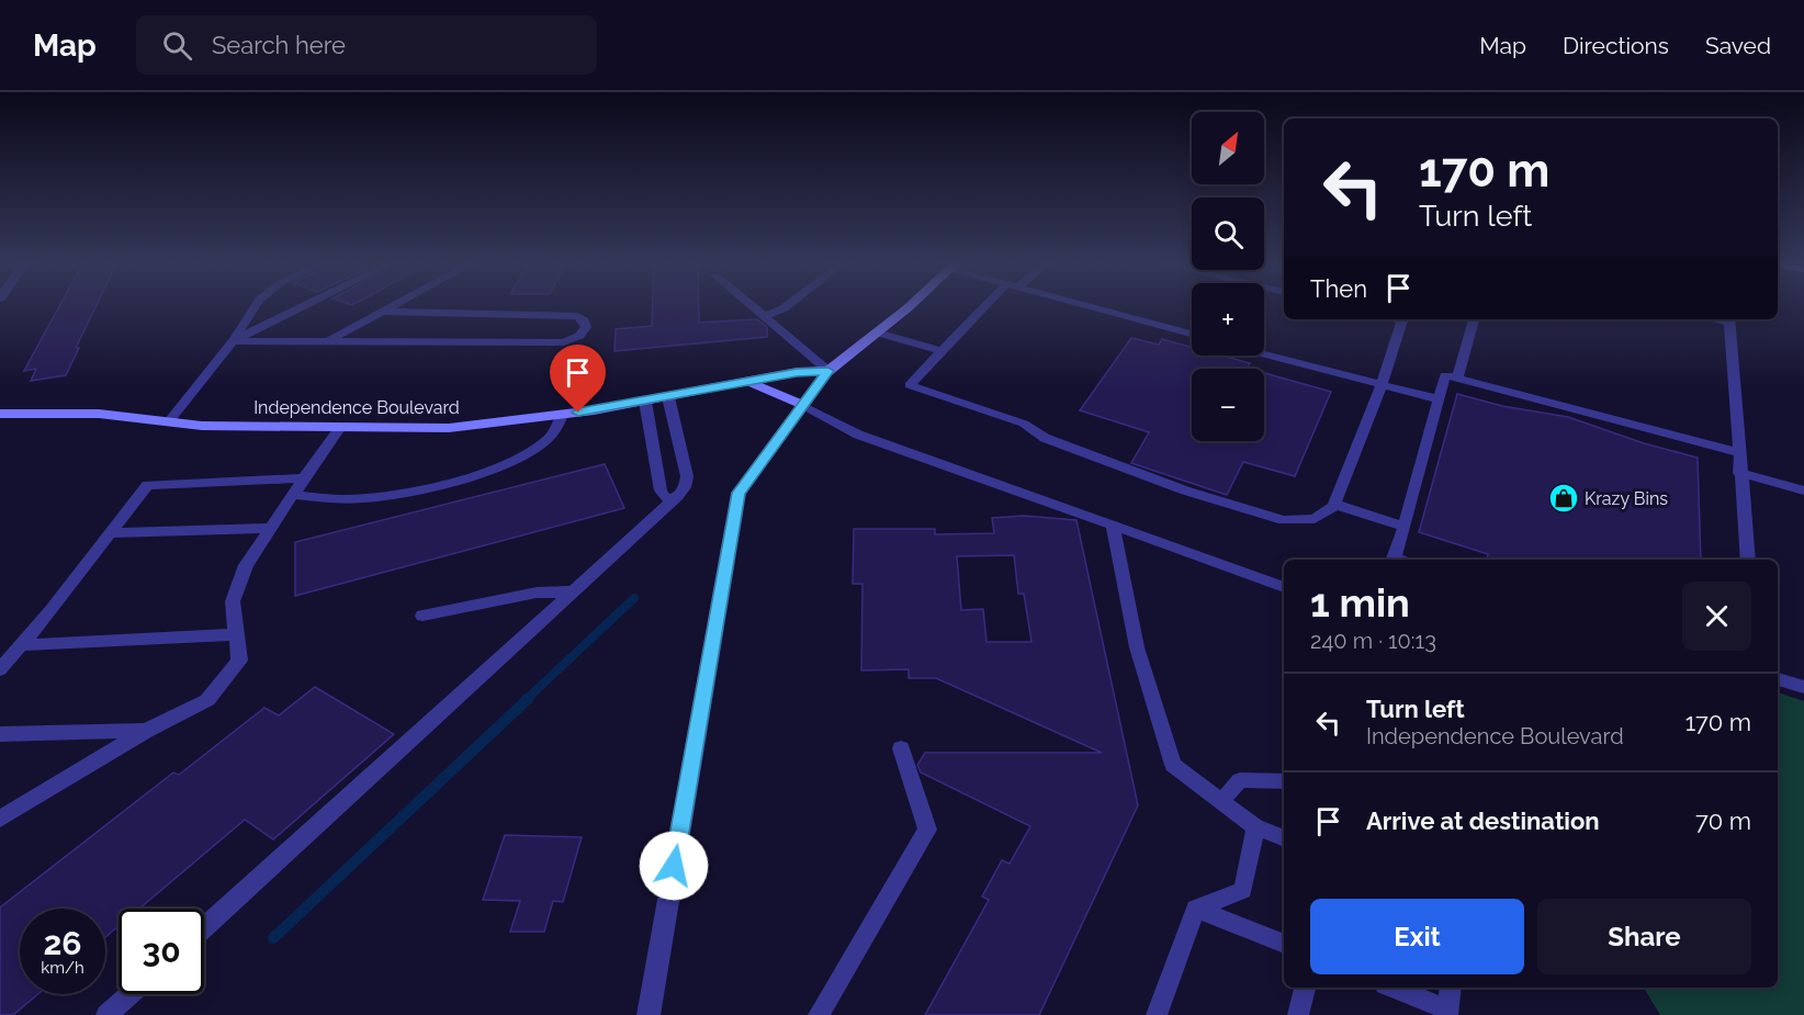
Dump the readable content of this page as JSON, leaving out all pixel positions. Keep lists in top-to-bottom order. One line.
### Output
{"streets":{"street":["Independence Boulevard"]},"places":{"shop":["Krazy Bins"]},"north":"top right","page":{"header":"Map","search":"Search here","nav":["Map","Directions","Saved"],"map_buttons":["+","−"],"turn":["170 m","Turn left"],"then":"Then","heading":["1 min","240 m · 10:13"],"list":[{"name":"Turn left","note":"Independence Boulevard","value":"170 m"},{"name":"Arrive at destination","value":"70 m"}],"buttons":["Exit","Share"],"speed":"26 km/h","limit":"30"}}
